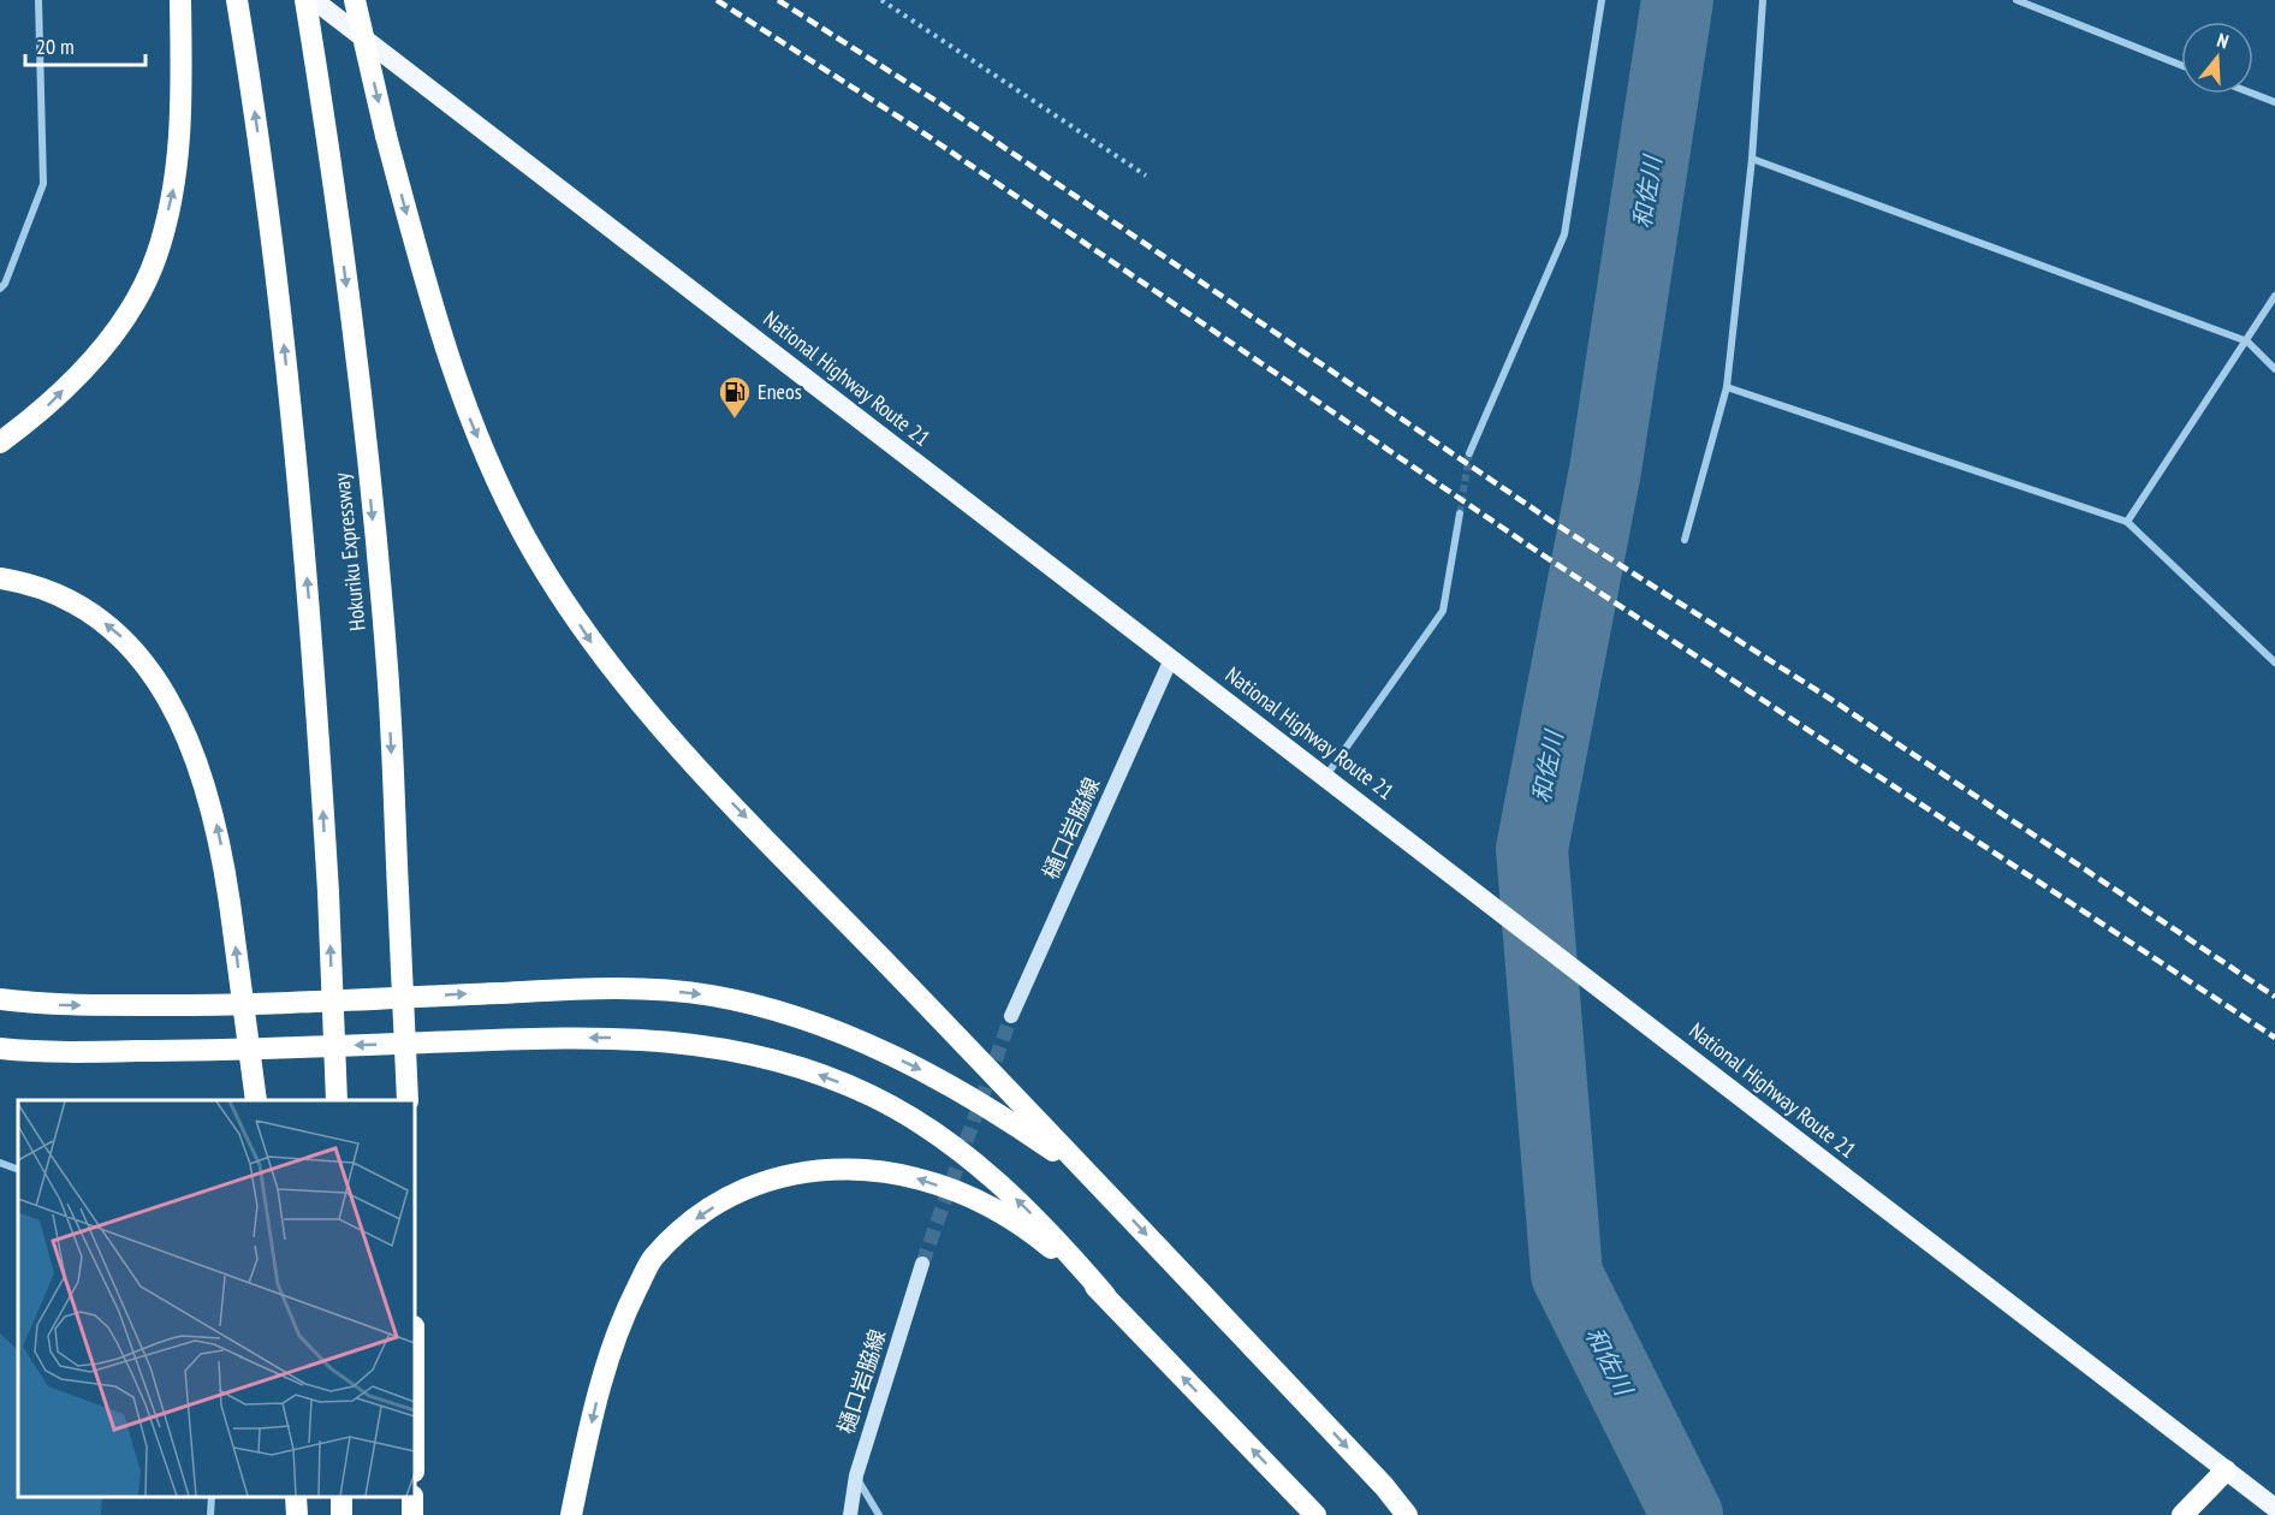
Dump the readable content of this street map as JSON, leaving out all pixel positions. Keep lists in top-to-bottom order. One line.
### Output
{"streets":{"highway":["National Highway Route 21","Hokuriku Expressway"],"main road":["樋口岩脇線"]},"crossings":[["National Highway Route 21","樋口岩脇線"]],"water":["和佐川"],"places":{"fuel station":["Eneos"]},"scale_bar":"20 m","north":"top"}
